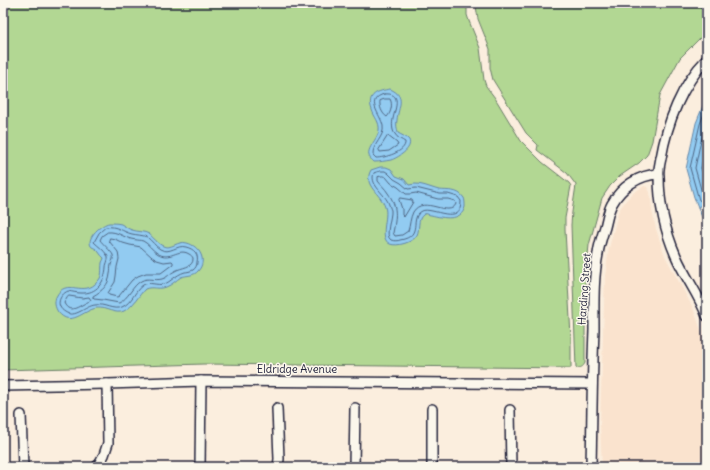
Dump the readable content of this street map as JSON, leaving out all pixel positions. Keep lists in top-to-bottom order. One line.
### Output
{"streets":{"street":["Harding Street","Eldridge Avenue"]},"crossings":[["Harding Street","Eldridge Avenue"]]}
